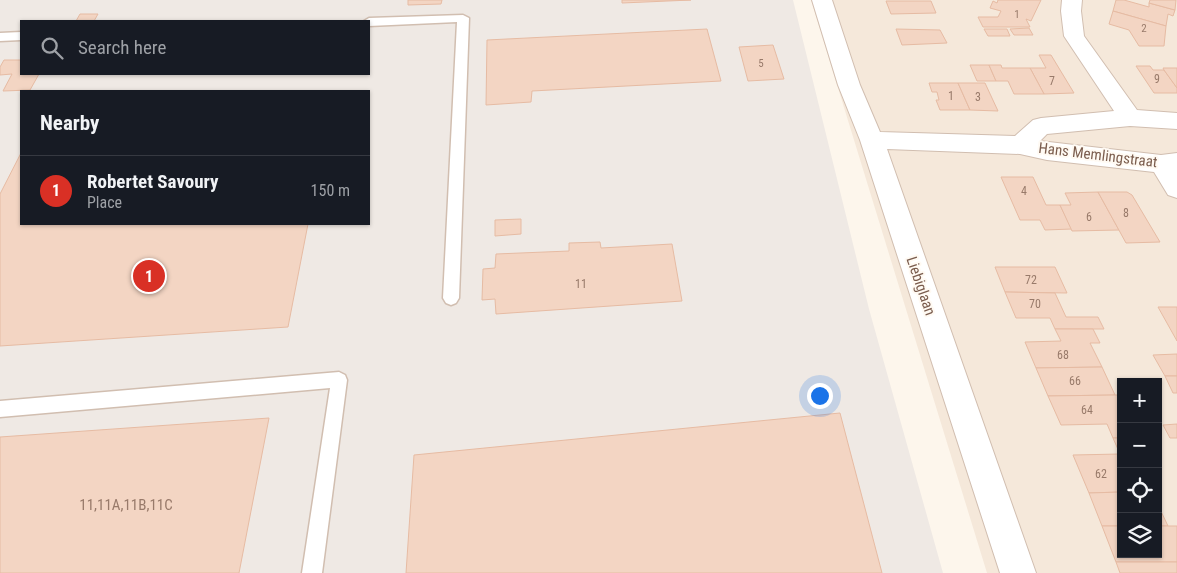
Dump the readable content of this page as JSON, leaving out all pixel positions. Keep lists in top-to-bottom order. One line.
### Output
{"streets":{"street":["Hans Memlingstraat","Liebiglaan"]},"crossings":[["Hans Memlingstraat","Liebiglaan"]],"house_numbers":["1","2","5","9","7","1","3","4","8","6","72","11","70","68","66","64","62","11,11A,11B,11C"],"page":{"search":"Search here","heading":"Nearby","list":[{"mark":"1","name":"Robertet Savoury","note":"Place","value":"150 m"}],"pins":"1","map_buttons":["+","−"]}}
